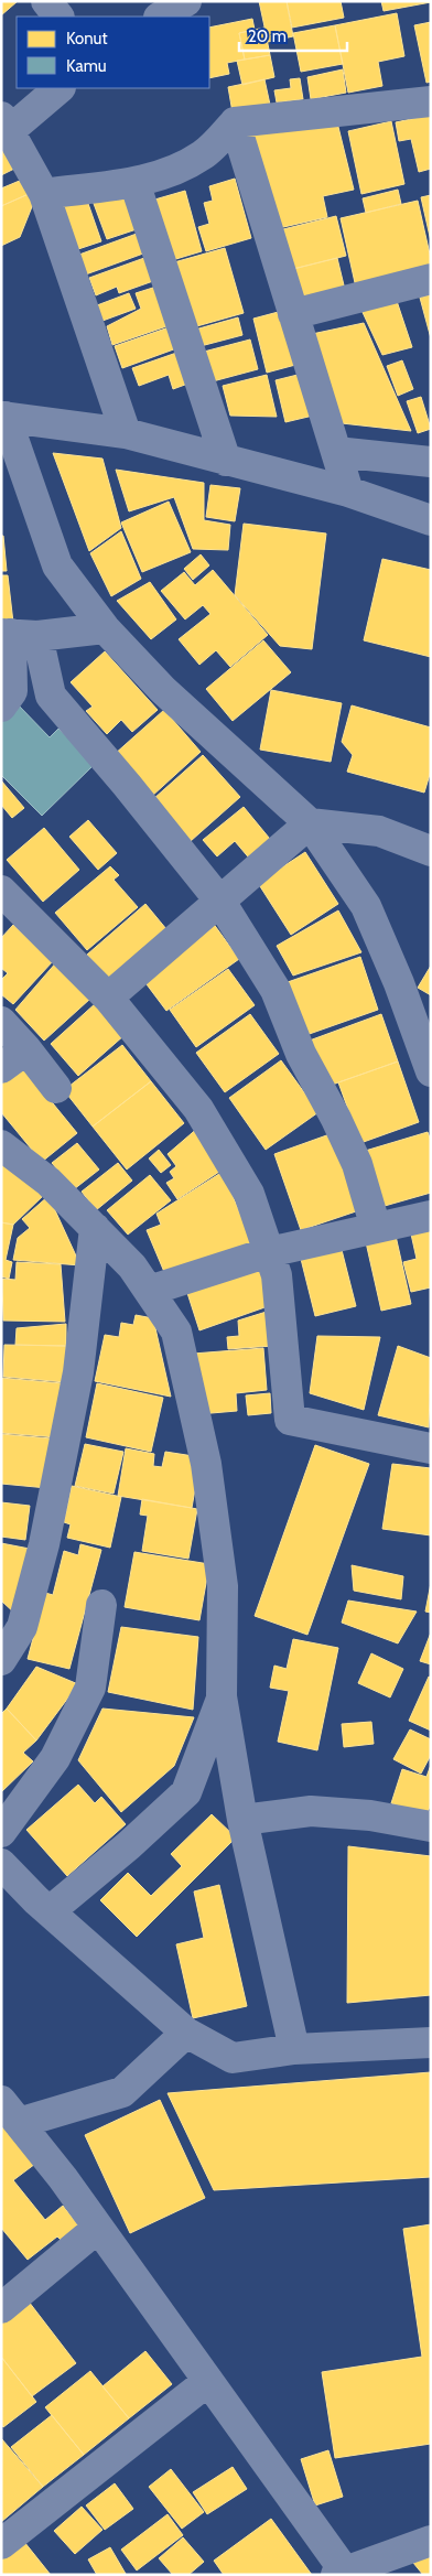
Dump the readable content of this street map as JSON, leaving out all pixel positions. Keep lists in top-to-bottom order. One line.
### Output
{"legend":["Konut","Kamu"],"scale_bar":"20 m"}
